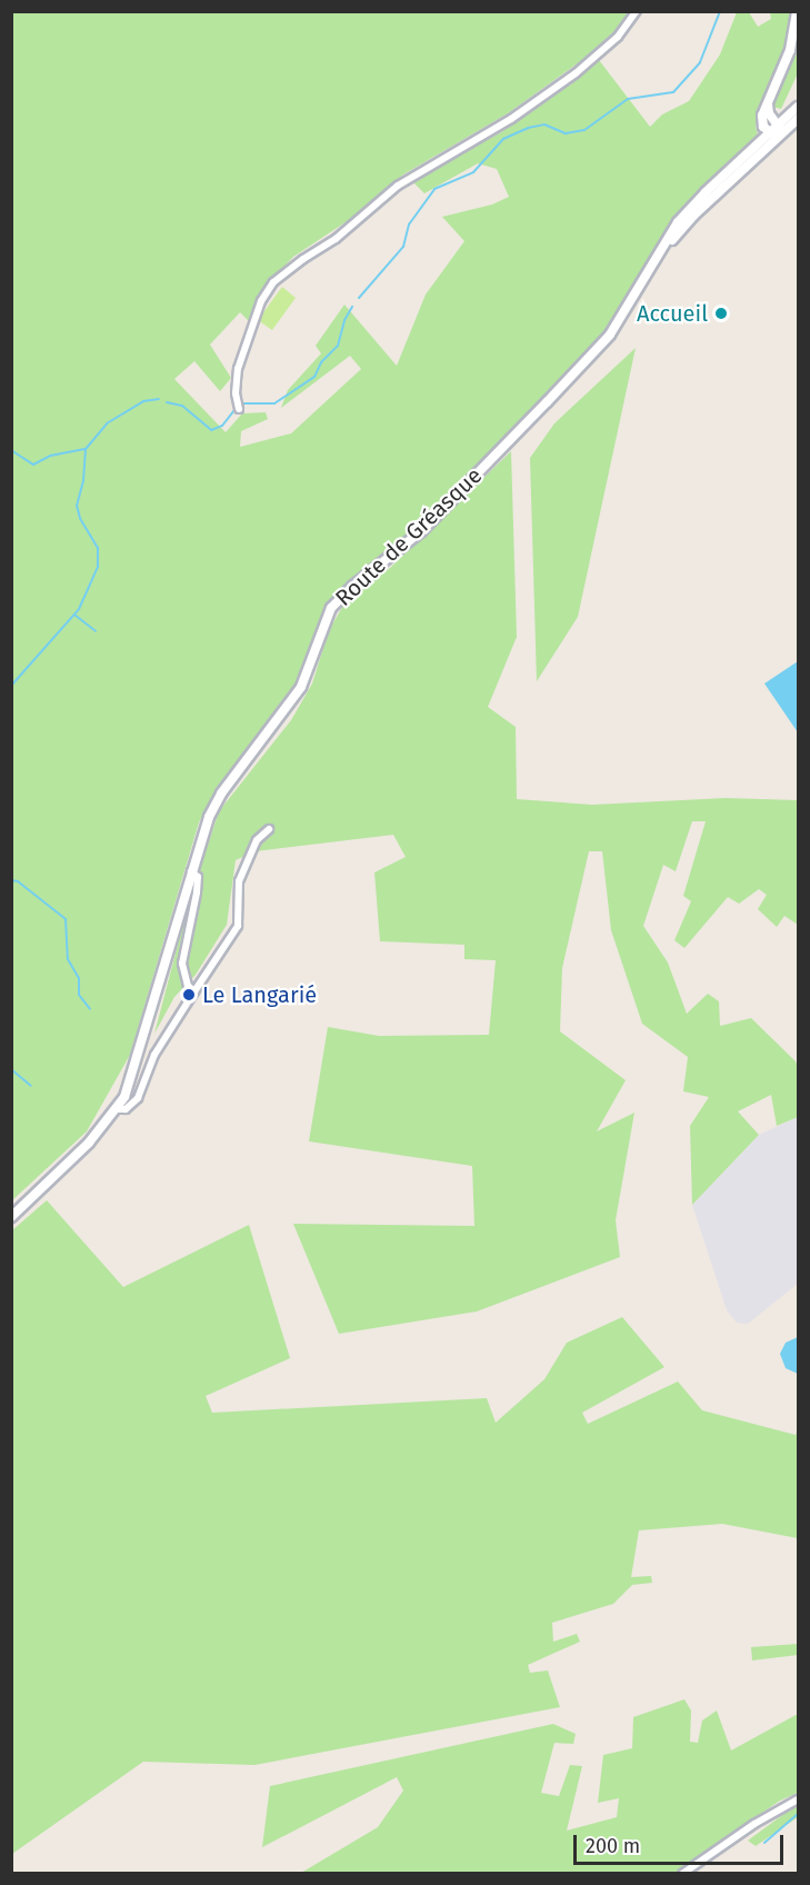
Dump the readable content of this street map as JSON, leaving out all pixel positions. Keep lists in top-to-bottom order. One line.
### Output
{"streets":{"street":["Route de Gréasque"]},"places":["Accueil","Le Langarié"],"scale_bar":"200 m"}
